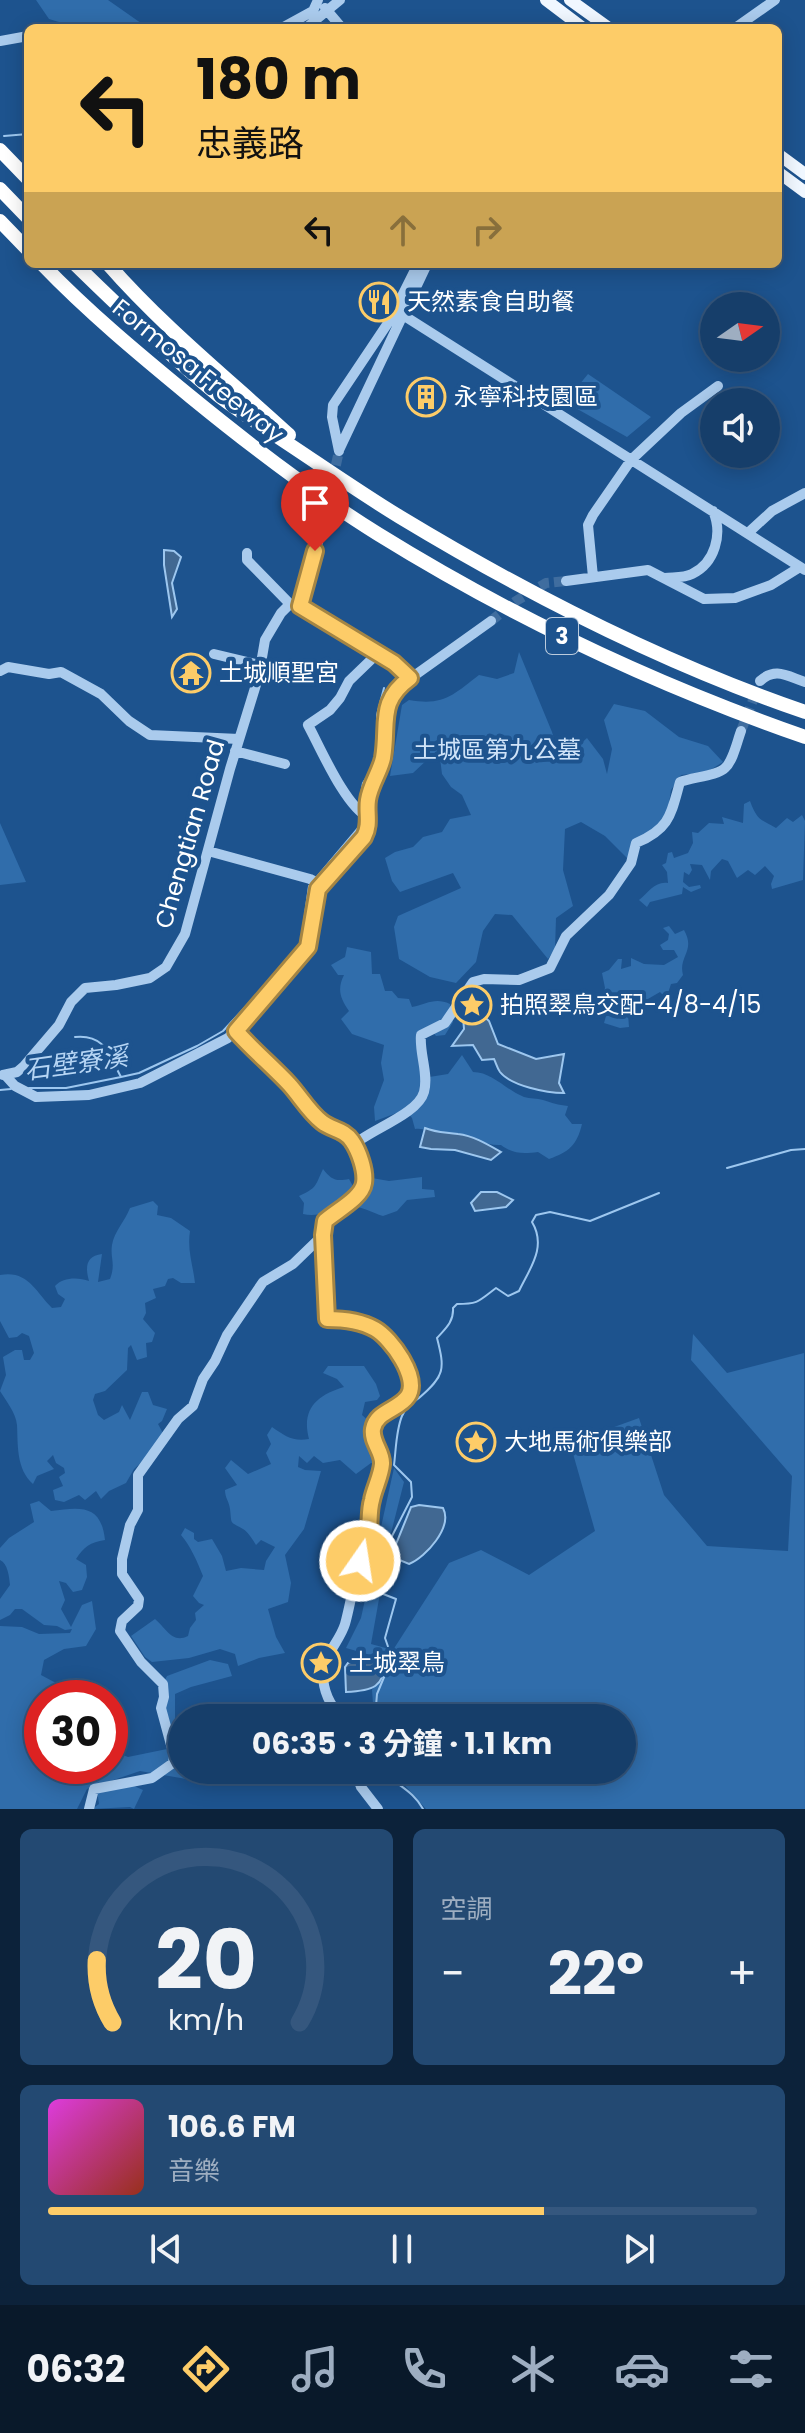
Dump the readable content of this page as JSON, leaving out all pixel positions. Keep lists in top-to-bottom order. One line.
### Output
{"streets":{"highway":["Formosa Freeway","3"],"street":["Chengtian Road"]},"water":["石壁寮溪"],"parks":["土城區第九公墓"],"places":{"restaurant":["天然素食自助餐"],"building":["永寧科技園區"],"temple":["土城順聖宮"],"place":["拍照翠鳥交配-4/8-4/15","大地馬術俱樂部","土城翠鳥"]},"north":"right","page":{"turn":["180 m","忠義路"],"limit":"30","trip":"06:35 · 3 分鐘 · 1.1 km","tile":"空調","heat":["−","22°","+"],"song":["106.6 FM","音樂"],"tabs":"06:32","gauge":["20","km/h"]}}
